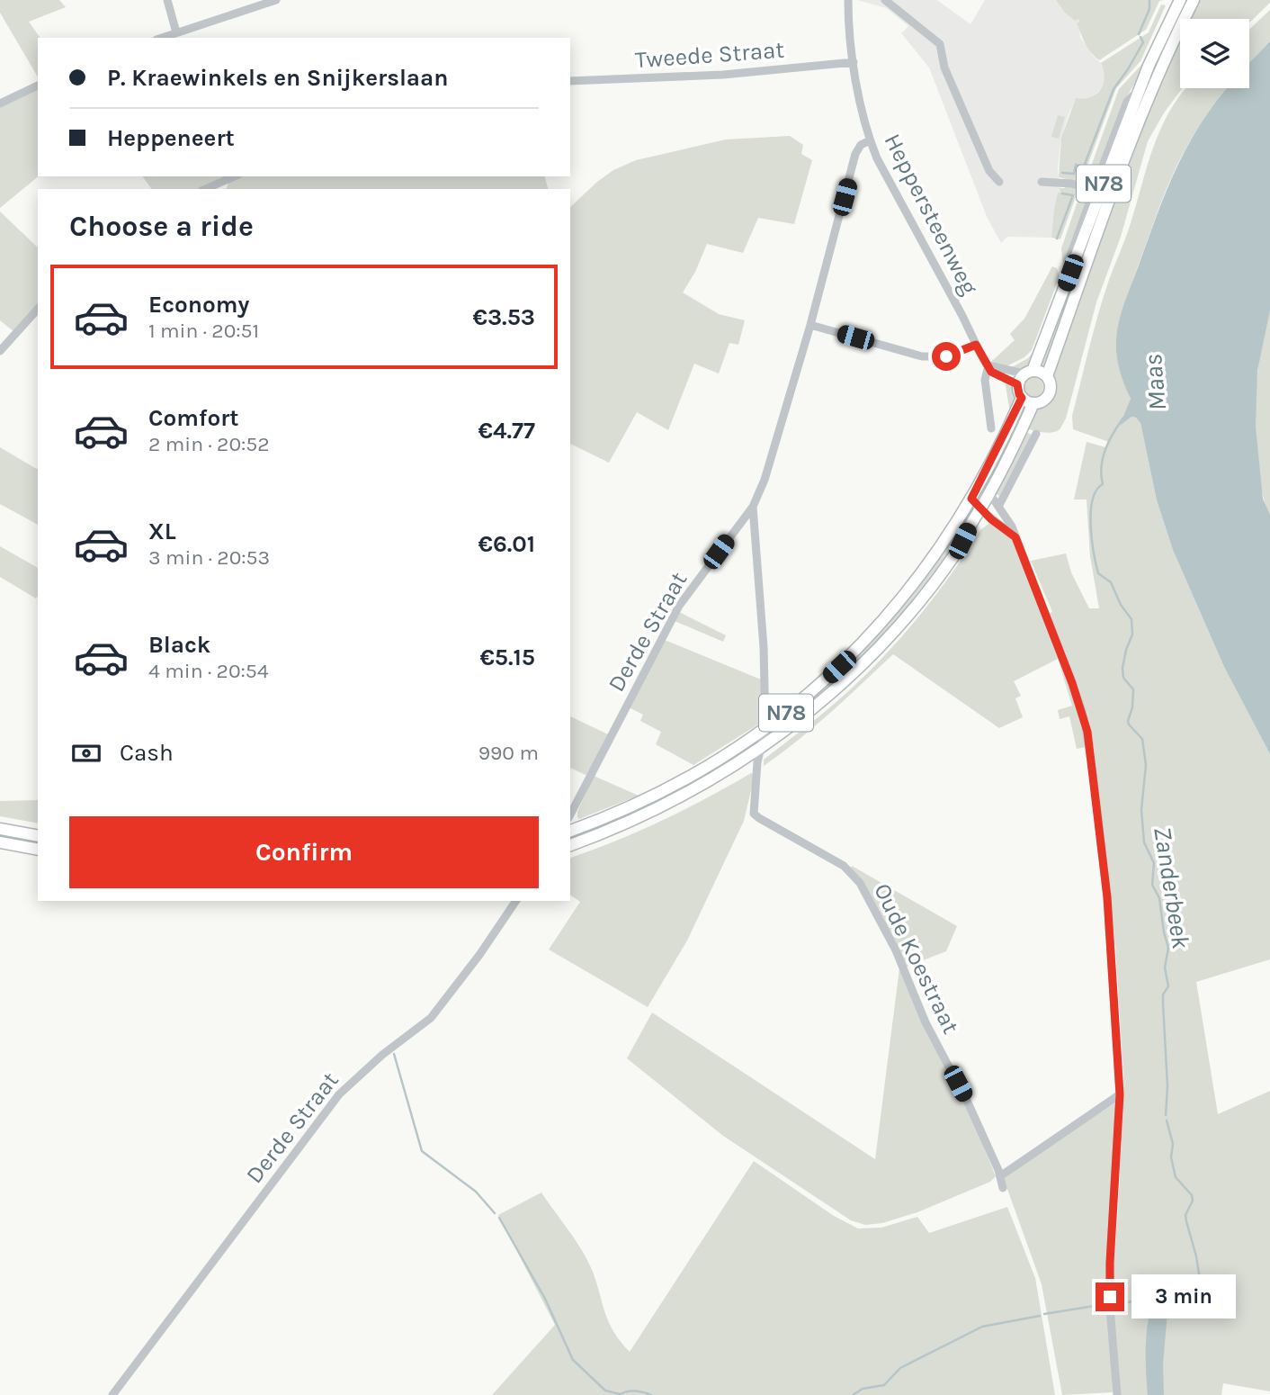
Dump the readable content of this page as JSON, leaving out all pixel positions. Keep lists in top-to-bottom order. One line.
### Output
{"streets":{"main road":["N78"],"street":["Tweede Straat","Heppersteenweg","Derde Straat","Oude Koestraat"]},"crossings":[["Tweede Straat","Heppersteenweg"],["N78","Oude Koestraat"],["Heppersteenweg","Derde Straat"],["Derde Straat","Oude Koestraat"]],"water":["Maas","Zanderbeek"],"page":{"banner":["P. Kraewinkels en Snijkerslaan","Heppeneert"],"heading":"Choose a ride","list":[{"name":"Economy","note":"1 min · 20:51","value":"€3.53"},{"name":"Comfort","note":"2 min · 20:52","value":"€4.77"},{"name":"XL","note":"3 min · 20:53","value":"€6.01"},{"name":"Black","note":"4 min · 20:54","value":"€5.15"}],"pay":["Cash","990 m"],"buttons":"Confirm","bubble":"3 min"}}
